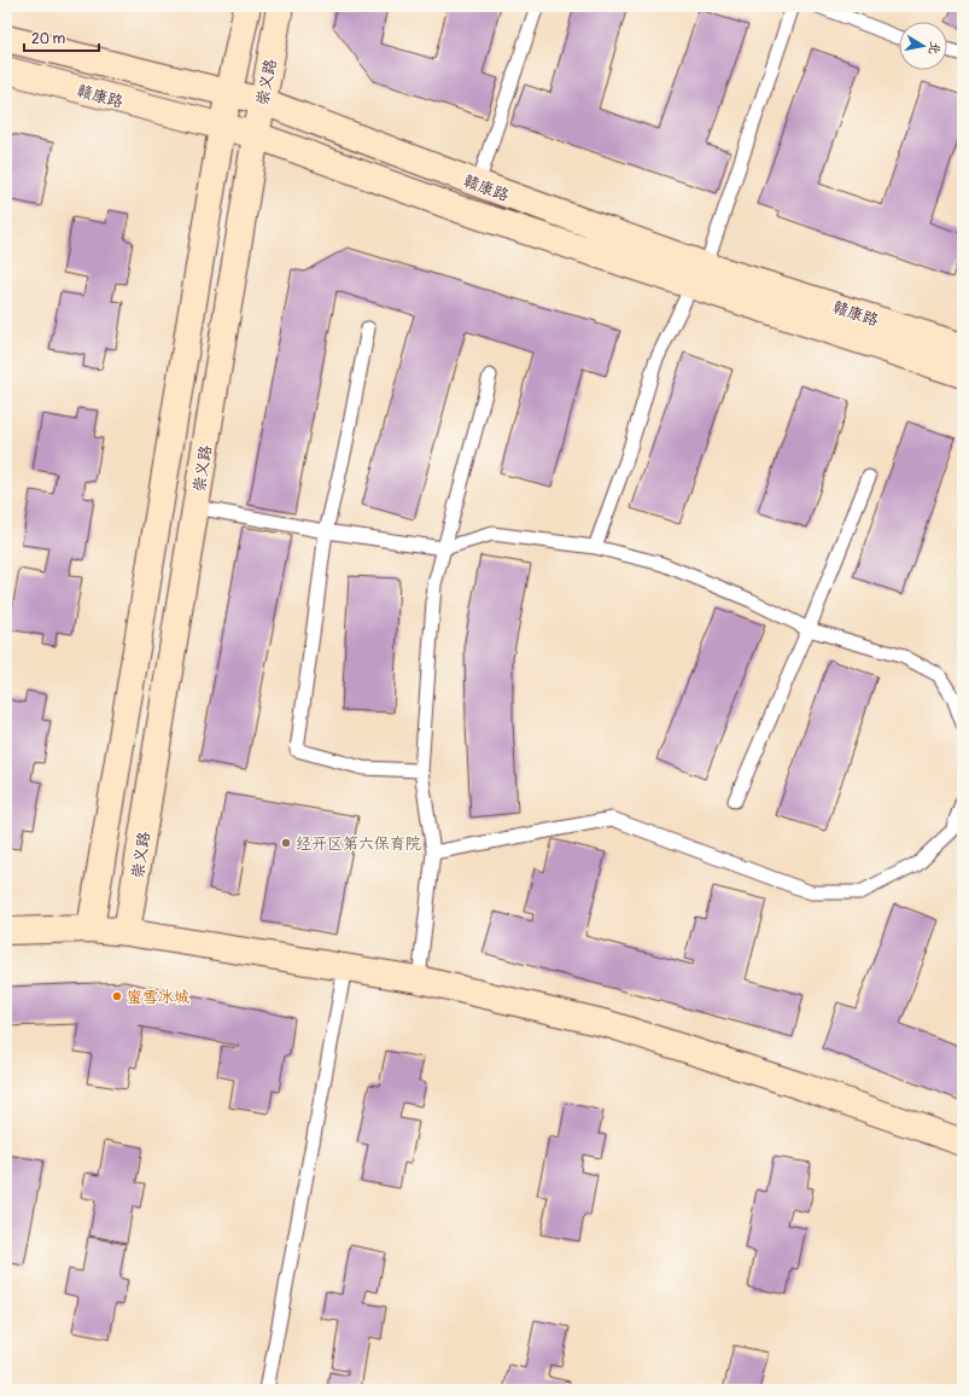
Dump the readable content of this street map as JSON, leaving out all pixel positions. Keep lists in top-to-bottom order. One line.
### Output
{"streets":{"main road":["崇义路","赣康路"]},"crossings":[["崇义路","赣康路"]],"places":["经开区第六保育院","蜜雪冰城"],"scale_bar":"20 m","north":"right"}
